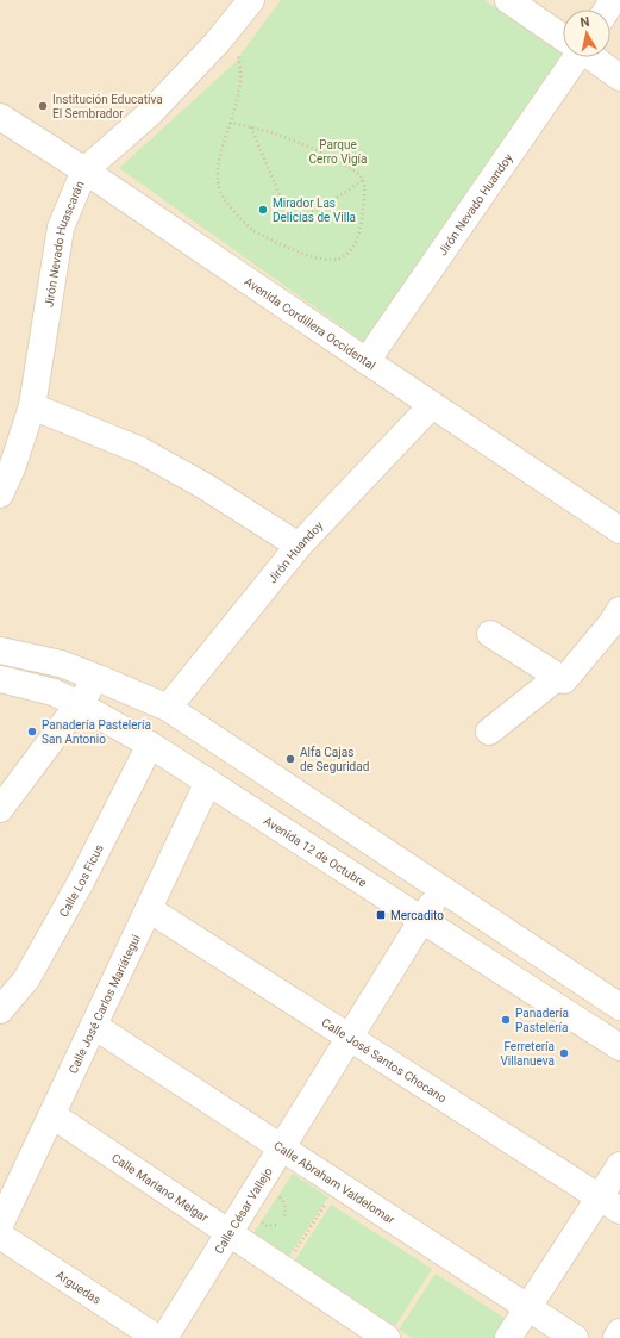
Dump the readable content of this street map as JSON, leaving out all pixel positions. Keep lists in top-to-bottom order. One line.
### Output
{"streets":{"street":["Jirón Nevado Huandoy","Jirón Nevado Huascarán","Avenida Cordillera Occidental","Jirón Huandoy","Avenida 12 de Octubre","Calle Los Ficus","Calle José Carlos Mariátegui","Calle José Santos Chocano","Calle Abraham Valdelomar","Calle Mariano Melgar","Calle César Vallejo","Arguedas"]},"crossings":[["Jirón Nevado Huandoy","Avenida Cordillera Occidental"],["Jirón Nevado Huascarán","Avenida Cordillera Occidental"],["Avenida Cordillera Occidental","Jirón Huandoy"],["Avenida 12 de Octubre","Calle Los Ficus"],["Avenida 12 de Octubre","Calle José Carlos Mariátegui"],["Avenida 12 de Octubre","Calle César Vallejo"],["Calle José Carlos Mariátegui","Calle José Santos Chocano"],["Calle José Carlos Mariátegui","Calle Abraham Valdelomar"],["Calle José Carlos Mariátegui","Calle Mariano Melgar"],["Calle José Santos Chocano","Calle César Vallejo"],["Calle Abraham Valdelomar","Calle César Vallejo"],["Calle Mariano Melgar","Calle César Vallejo"]],"parks":["Parque Cerro Vigía"],"places":{"other":["Institución Educativa El Sembrador","Mirador Las Delicias de Villa","Panadería Pastelería San Antonio","Alfa Cajas de Seguridad","Panadería Pastelería","Ferretería Villanueva"],"transit":["Mercadito"]},"north":"top"}
